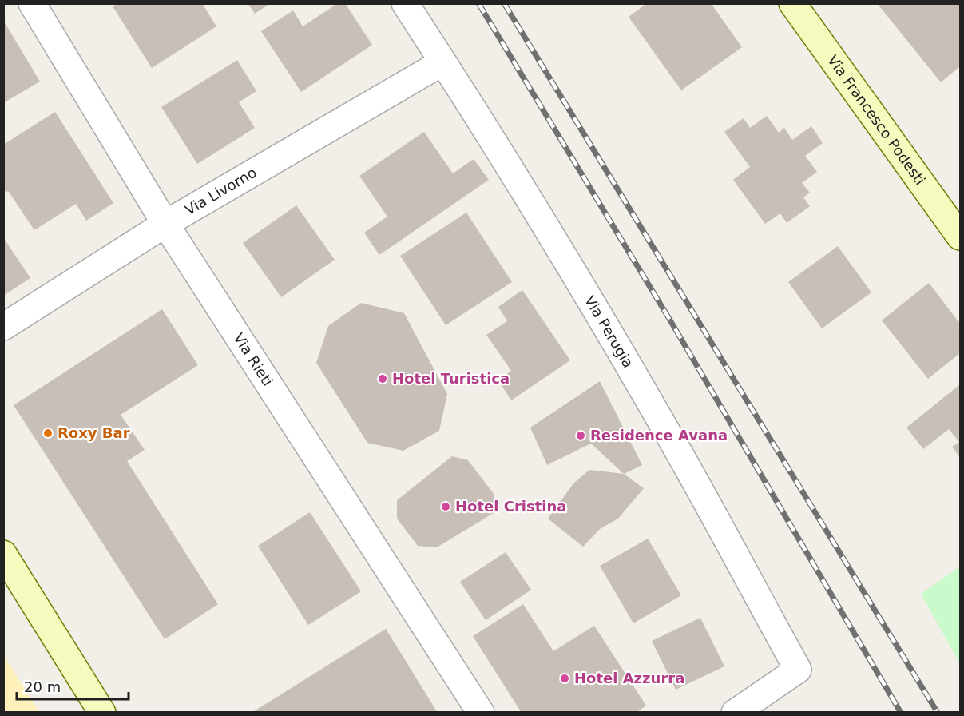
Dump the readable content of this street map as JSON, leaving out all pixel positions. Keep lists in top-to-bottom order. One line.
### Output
{"streets":{"main road":["Via Francesco Podesti"],"street":["Via Livorno","Via Perugia","Via Rieti"]},"crossings":[["Via Livorno","Via Perugia"],["Via Livorno","Via Rieti"]],"places":["Hotel Turistica","Roxy Bar","Residence Avana","Hotel Cristina","Hotel Azzurra"],"scale_bar":"20 m"}
